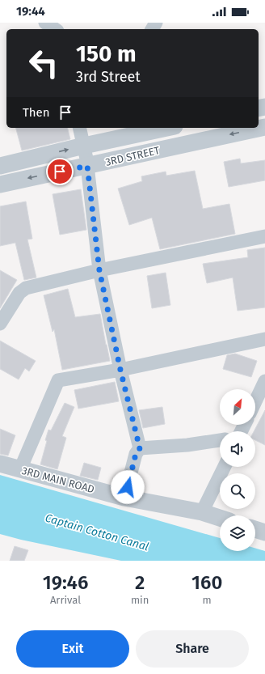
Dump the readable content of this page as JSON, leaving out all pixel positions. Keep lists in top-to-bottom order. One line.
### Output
{"streets":{"street":["3RD STREET","3RD MAIN ROAD"]},"water":["Captain Cotton Canal"],"north":"top right","page":{"status":"19:44","turn":["150 m","3rd Street"],"then":"Then","eta":["19:46","Arrival","2","min","160","m"],"buttons":["Exit","Share"]}}
